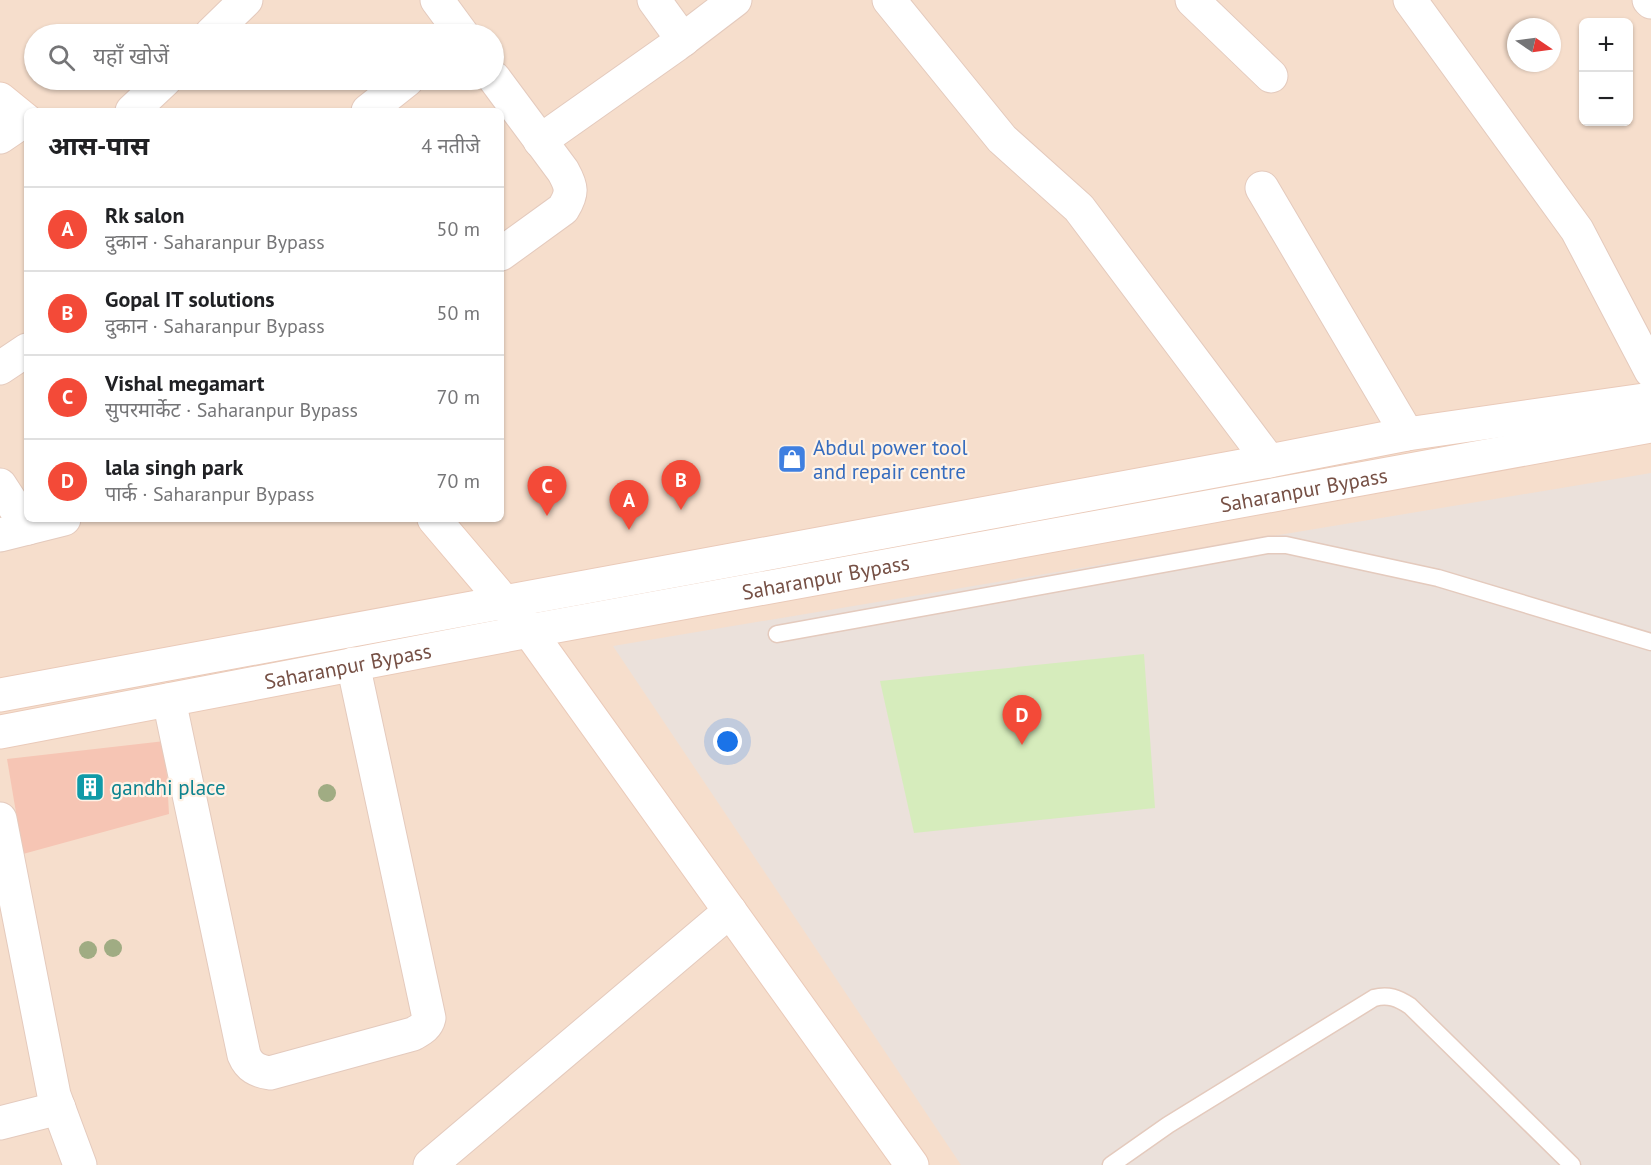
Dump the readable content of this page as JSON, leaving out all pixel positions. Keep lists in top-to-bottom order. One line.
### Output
{"streets":{"street":["Saharanpur Bypass"]},"places":{"shop":["Abdul power tool and repair centre"],"building":["gandhi place"]},"north":"right","page":{"map_buttons":["+","−"],"search":"यहाँ खोजें","heading":["आस-पास","4 नतीजे"],"list":[{"mark":"A","name":"Rk salon","note":"दुकान · Saharanpur Bypass","value":"50 m"},{"mark":"B","name":"Gopal IT solutions","note":"दुकान · Saharanpur Bypass","value":"50 m"},{"mark":"C","name":"Vishal megamart","note":"सुपरमार्केट · Saharanpur Bypass","value":"70 m"},{"mark":"D","name":"lala singh park","note":"पार्क · Saharanpur Bypass","value":"70 m"}],"pins":["B","C","A","D"]}}
